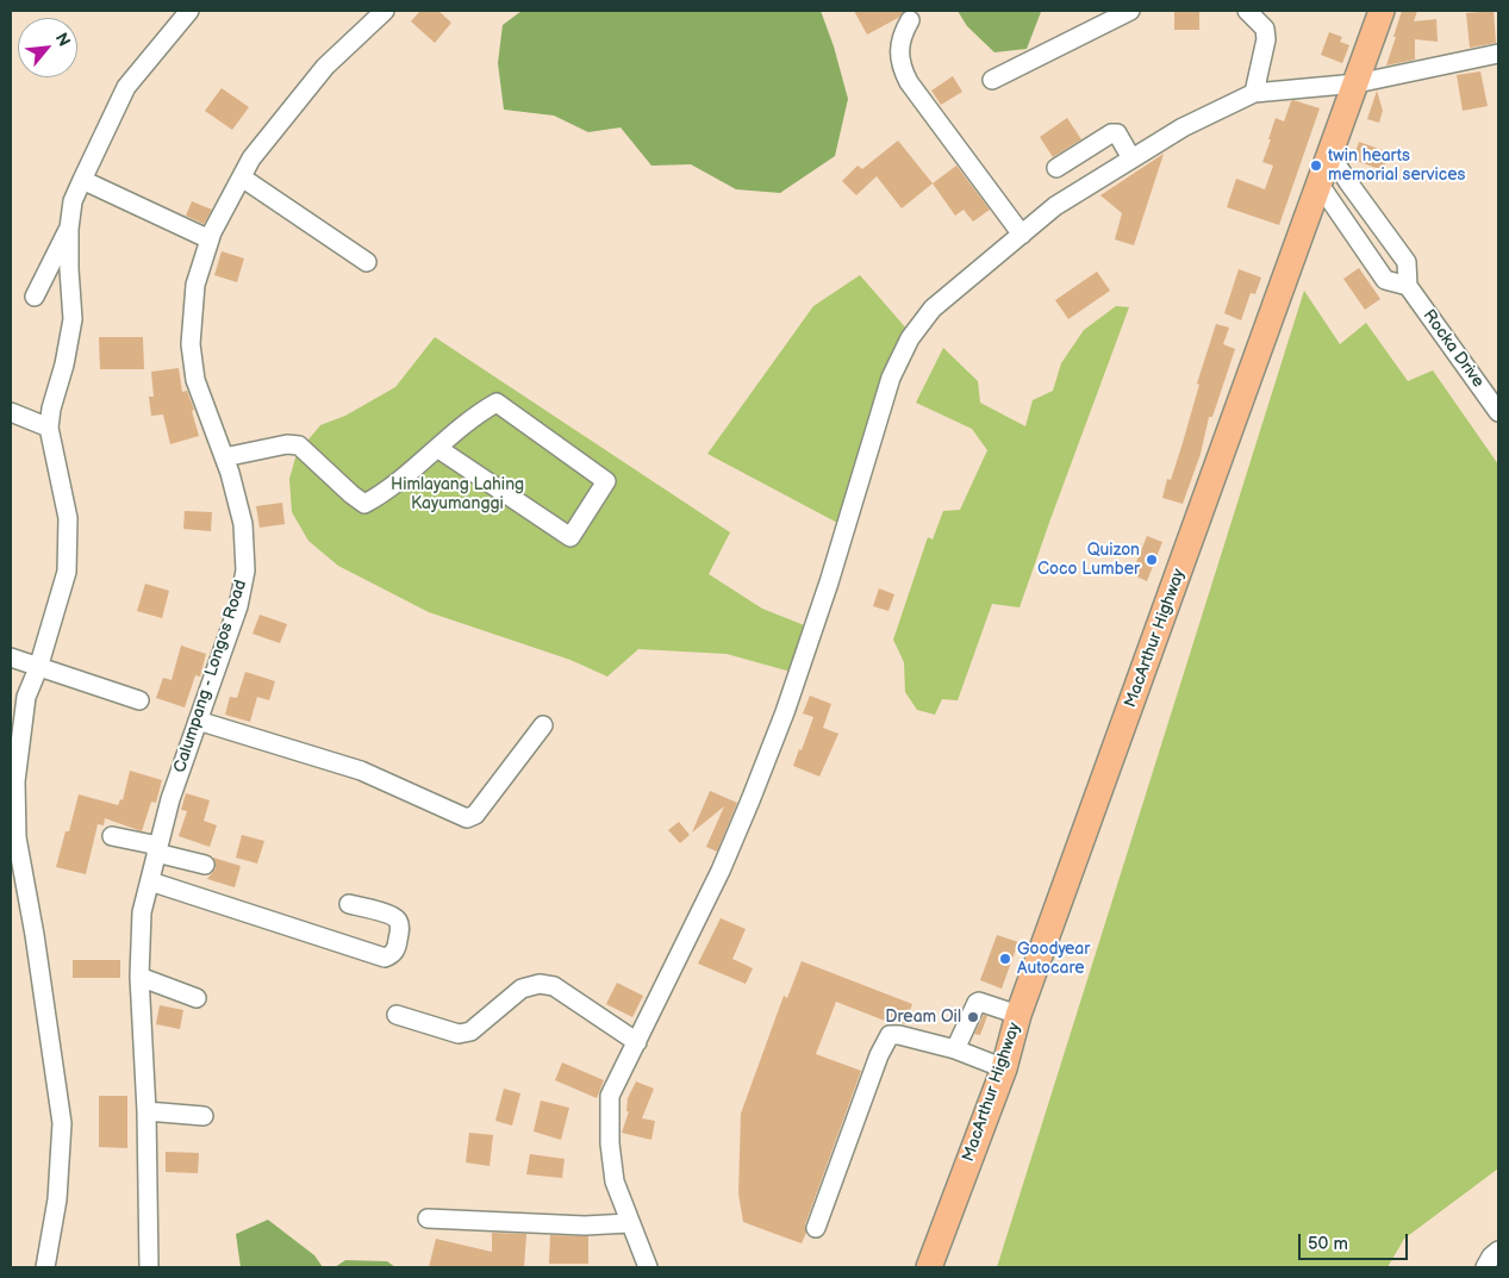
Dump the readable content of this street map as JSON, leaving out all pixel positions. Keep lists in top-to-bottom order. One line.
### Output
{"streets":{"highway":["MacArthur Highway"],"street":["Rocka Drive","Calumpang - Longos Road"]},"crossings":[["Rocka Drive","MacArthur Highway"]],"parks":["Himlayang Lahing Kayumanggi"],"places":["twin hearts memorial services","Quizon Coco Lumber","Goodyear Autocare","Dream Oil"],"scale_bar":"50 m","north":"top right"}
